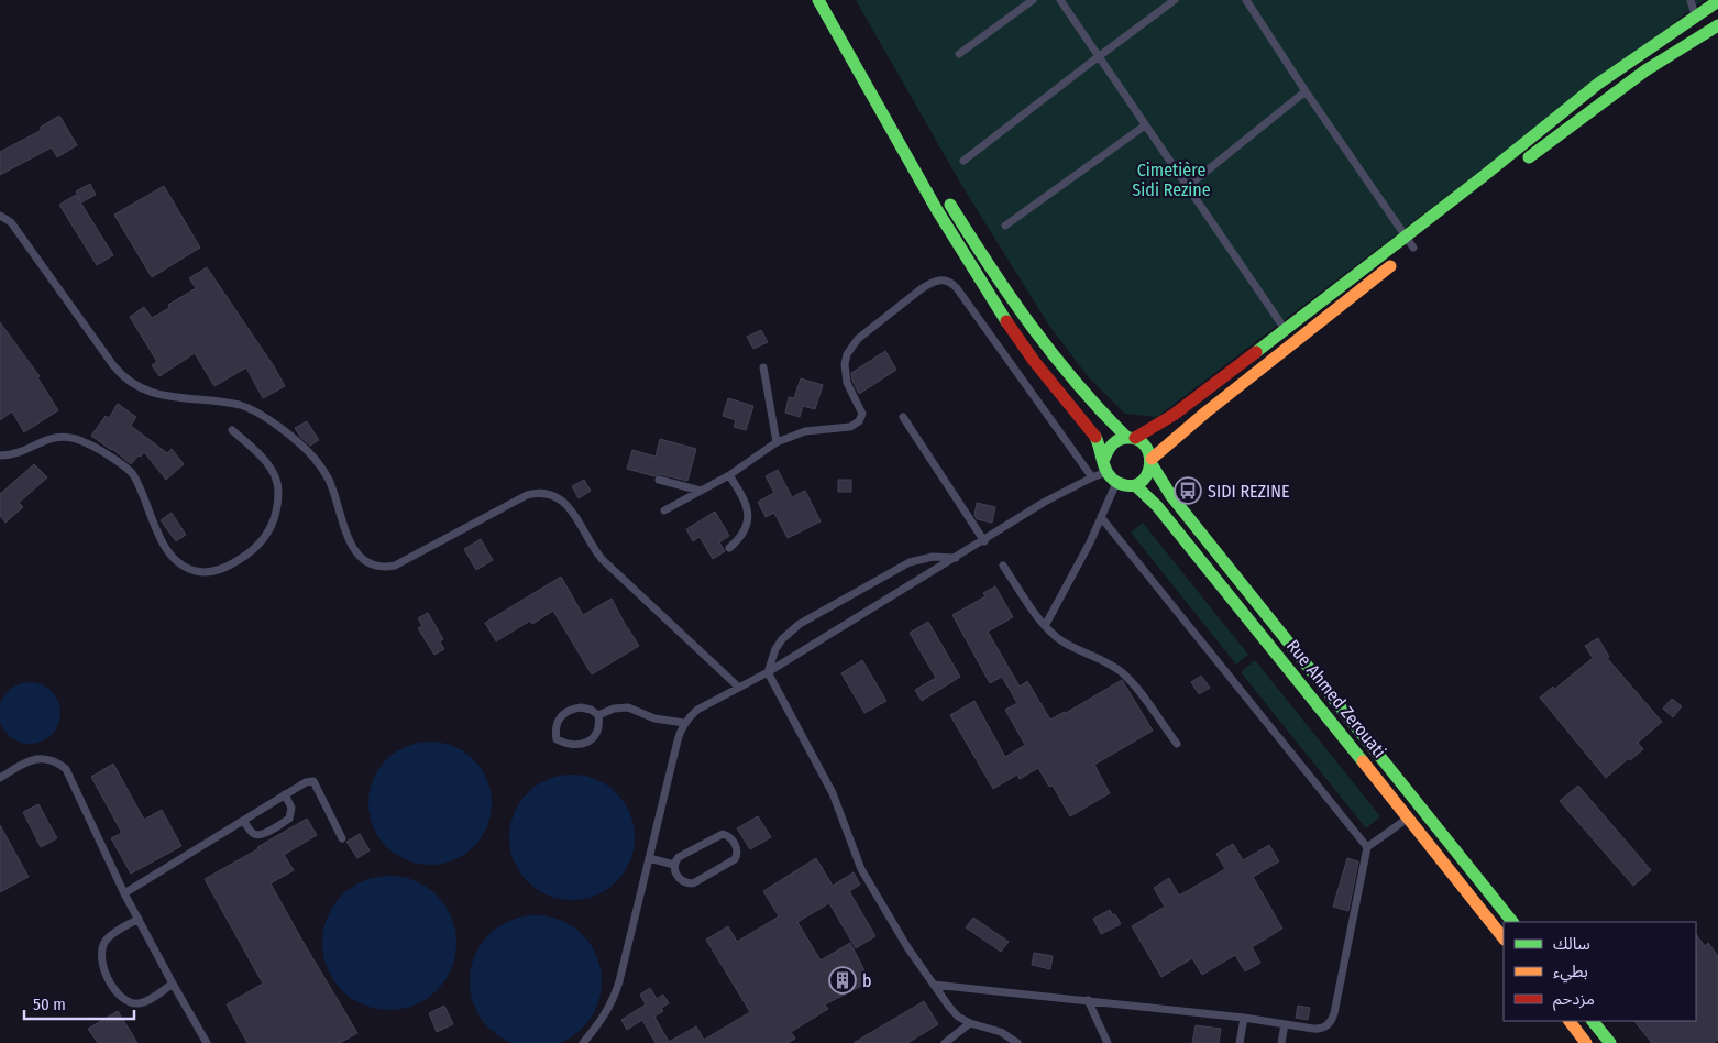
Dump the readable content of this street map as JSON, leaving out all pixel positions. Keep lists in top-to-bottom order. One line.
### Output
{"streets":{"main road":["Rue Ahmed Zerouati"]},"parks":["Cimetière Sidi Rezine"],"places":{"bus stop":["SIDI REZINE"],"building":["b"]},"legend":["سالك","بطيء","مزدحم"],"scale_bar":"50 m"}
